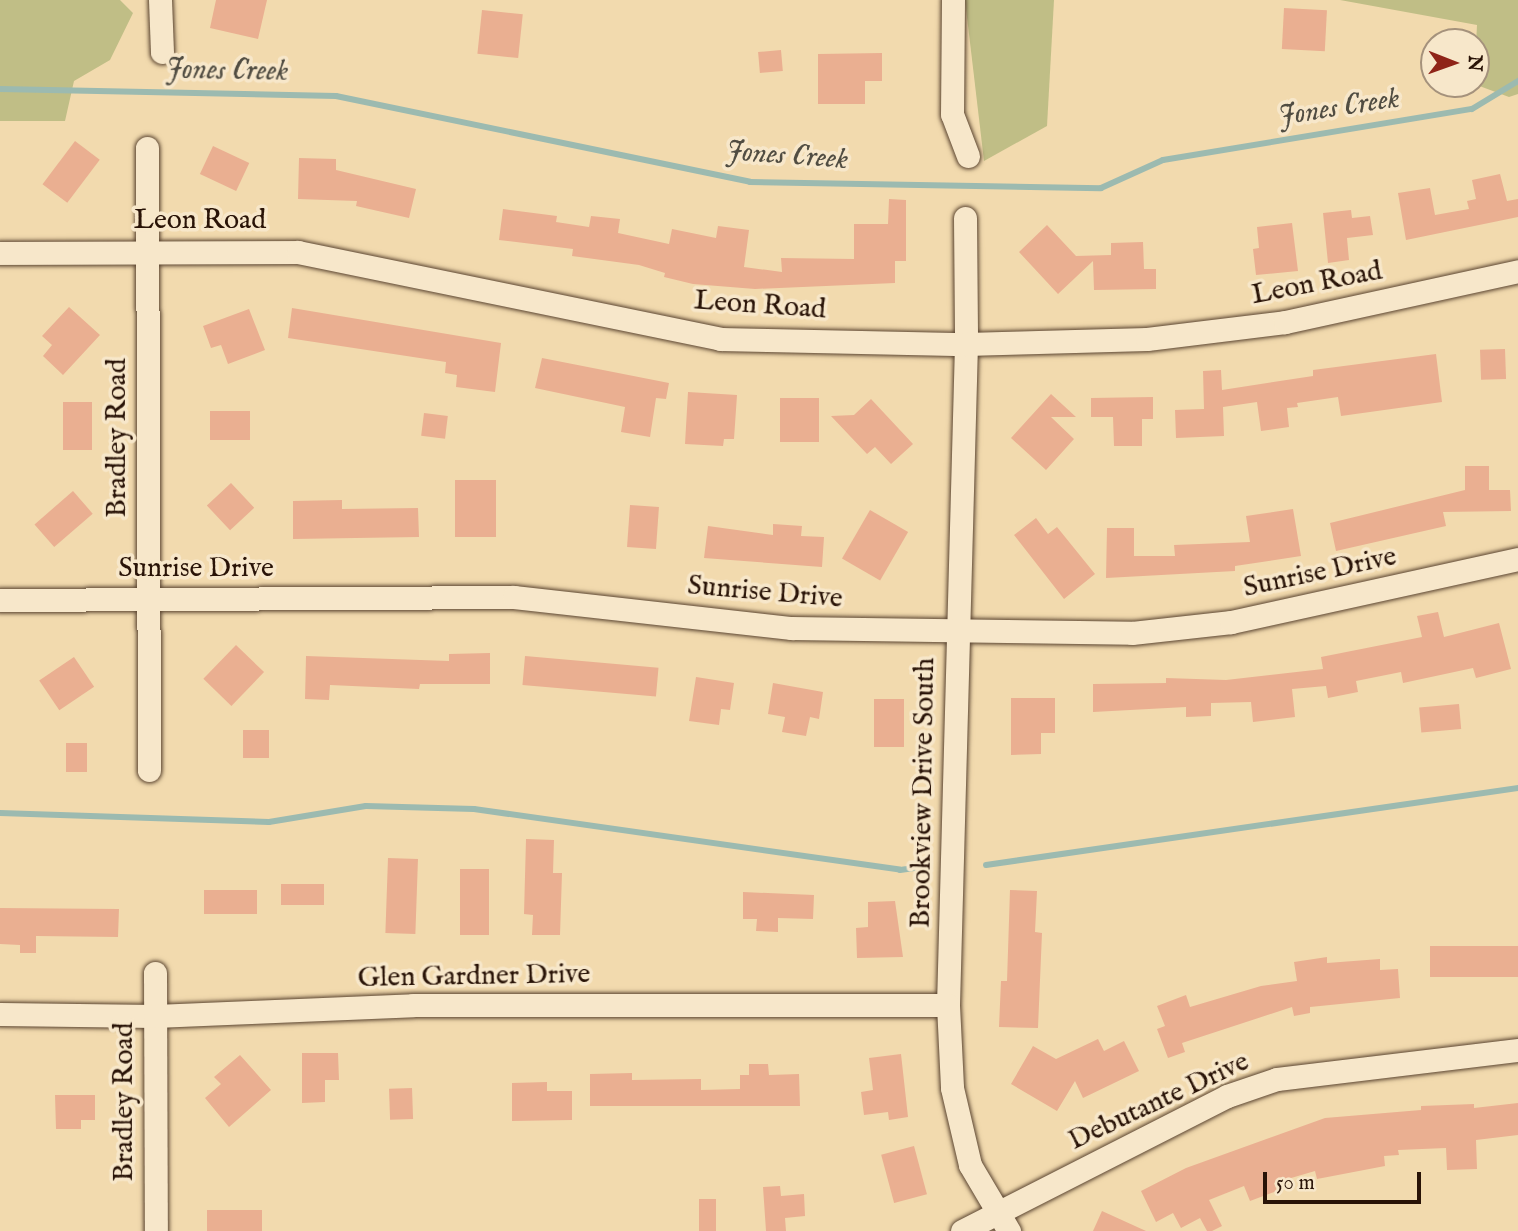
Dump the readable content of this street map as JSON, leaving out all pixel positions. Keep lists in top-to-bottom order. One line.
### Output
{"streets":{"street":["Leon Road","Bradley Road","Sunrise Drive","Brookview Drive South","Glen Gardner Drive","Debutante Drive"]},"crossings":[["Leon Road","Bradley Road"],["Leon Road","Brookview Drive South"],["Bradley Road","Sunrise Drive"],["Bradley Road","Glen Gardner Drive"],["Sunrise Drive","Brookview Drive South"],["Brookview Drive South","Glen Gardner Drive"],["Brookview Drive South","Debutante Drive"]],"water":["Jones Creek"],"scale_bar":"50 m","north":"right"}
